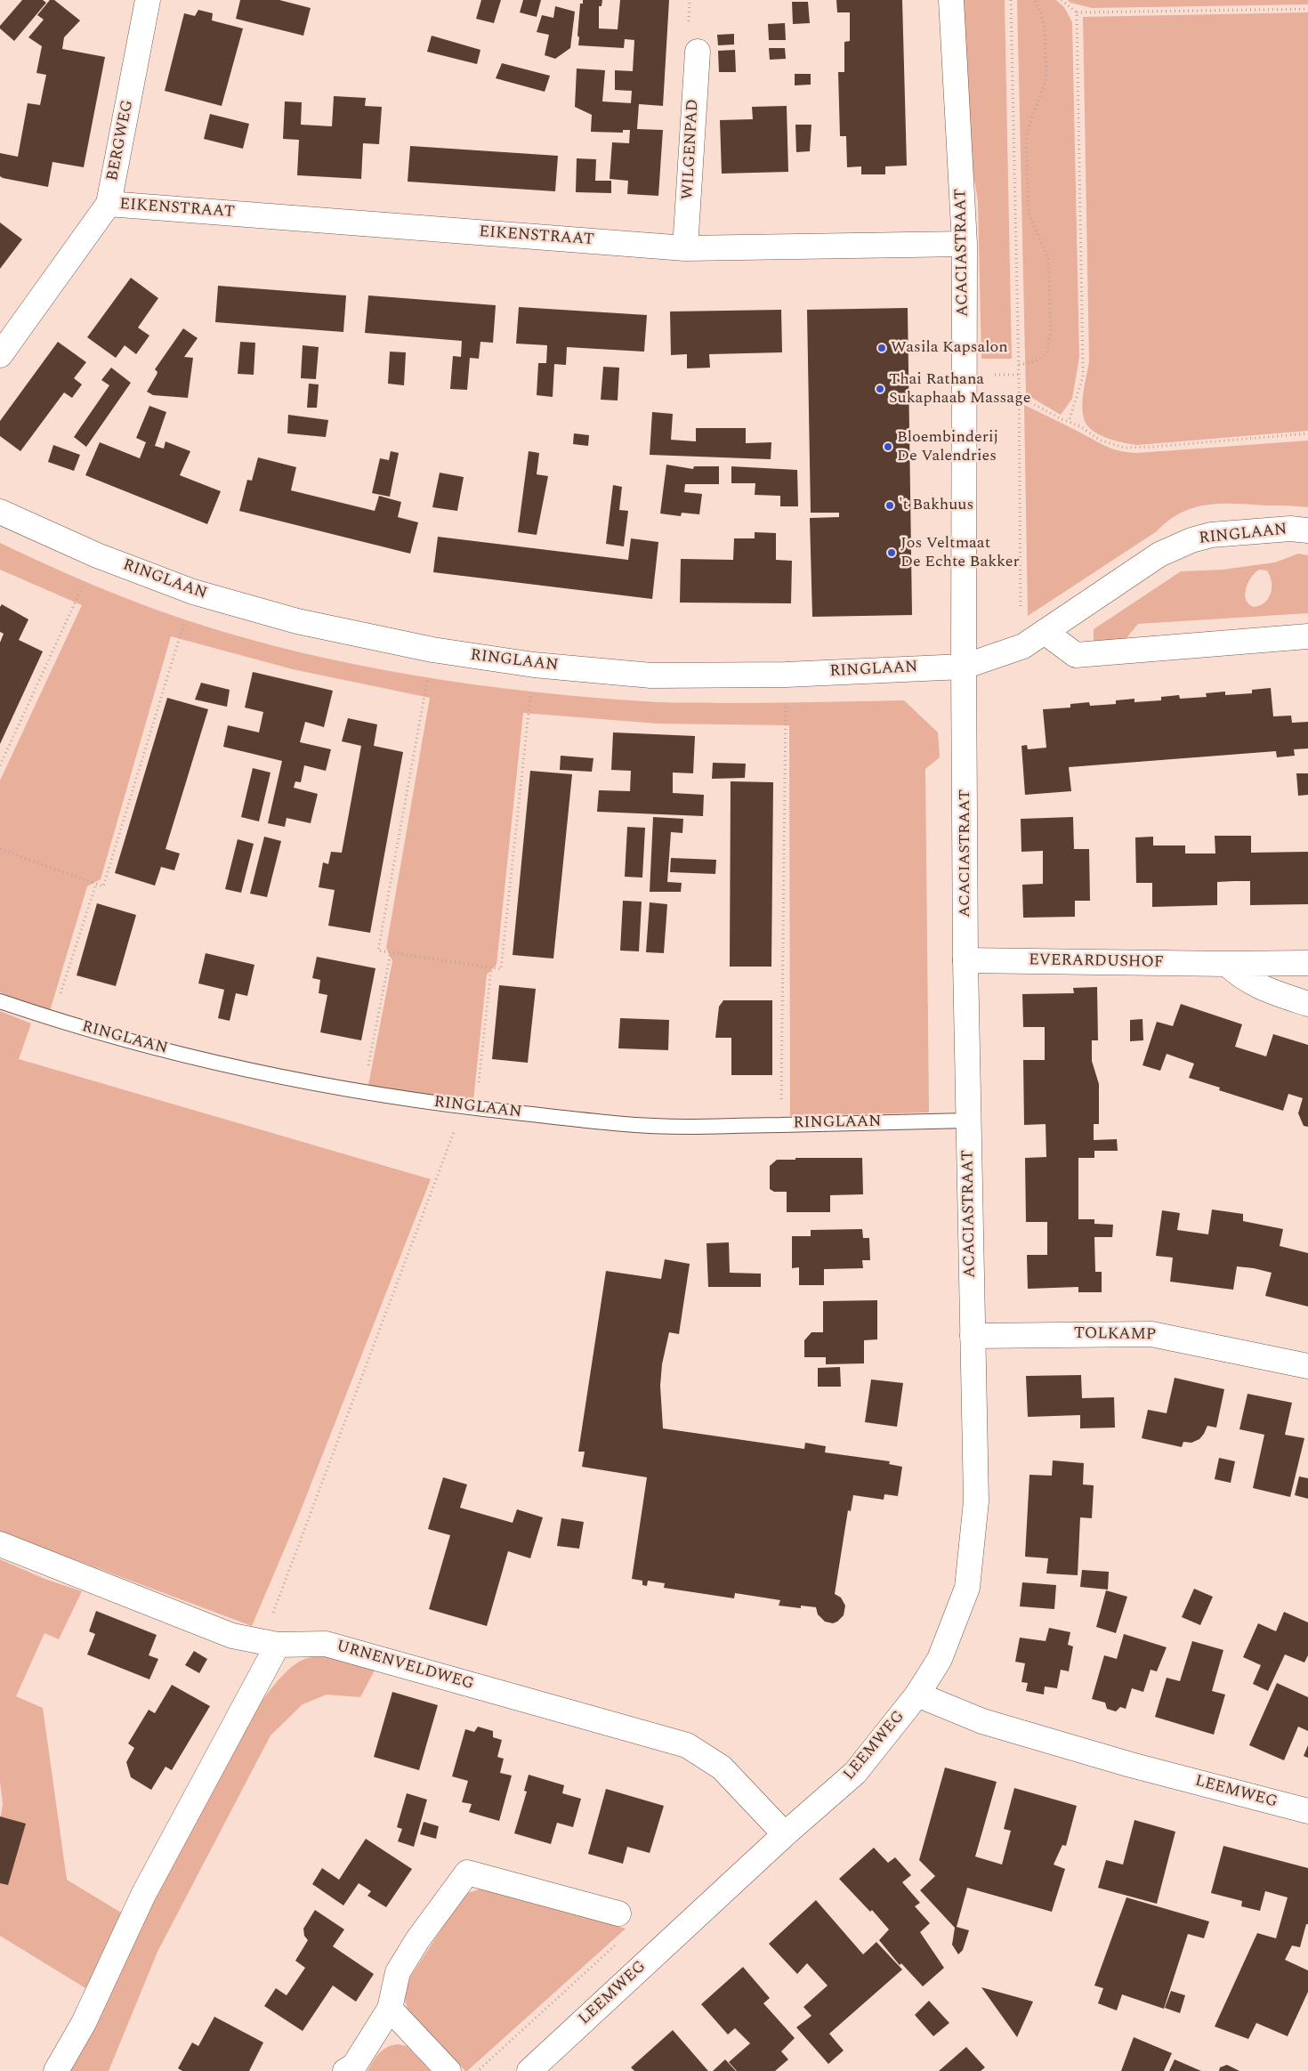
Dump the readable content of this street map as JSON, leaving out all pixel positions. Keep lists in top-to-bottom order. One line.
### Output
{"streets":{"street":["BERGWEG","WILGENPAD","EIKENSTRAAT","ACACIASTRAAT","RINGLAAN","EVERARDUSHOF","TOLKAMP","URNENVELDWEG","LEEMWEG"]},"crossings":[["BERGWEG","EIKENSTRAAT"],["WILGENPAD","EIKENSTRAAT"],["EIKENSTRAAT","ACACIASTRAAT"],["ACACIASTRAAT","RINGLAAN"],["ACACIASTRAAT","EVERARDUSHOF"],["ACACIASTRAAT","TOLKAMP"],["ACACIASTRAAT","LEEMWEG"],["URNENVELDWEG","LEEMWEG"]],"places":["Wasila Kapsalon","Thai Rathana Sukaphaab Massage","Bloembinderij De Valendries","'t Bakhuus","Jos Veltmaat De Echte Bakker"]}
